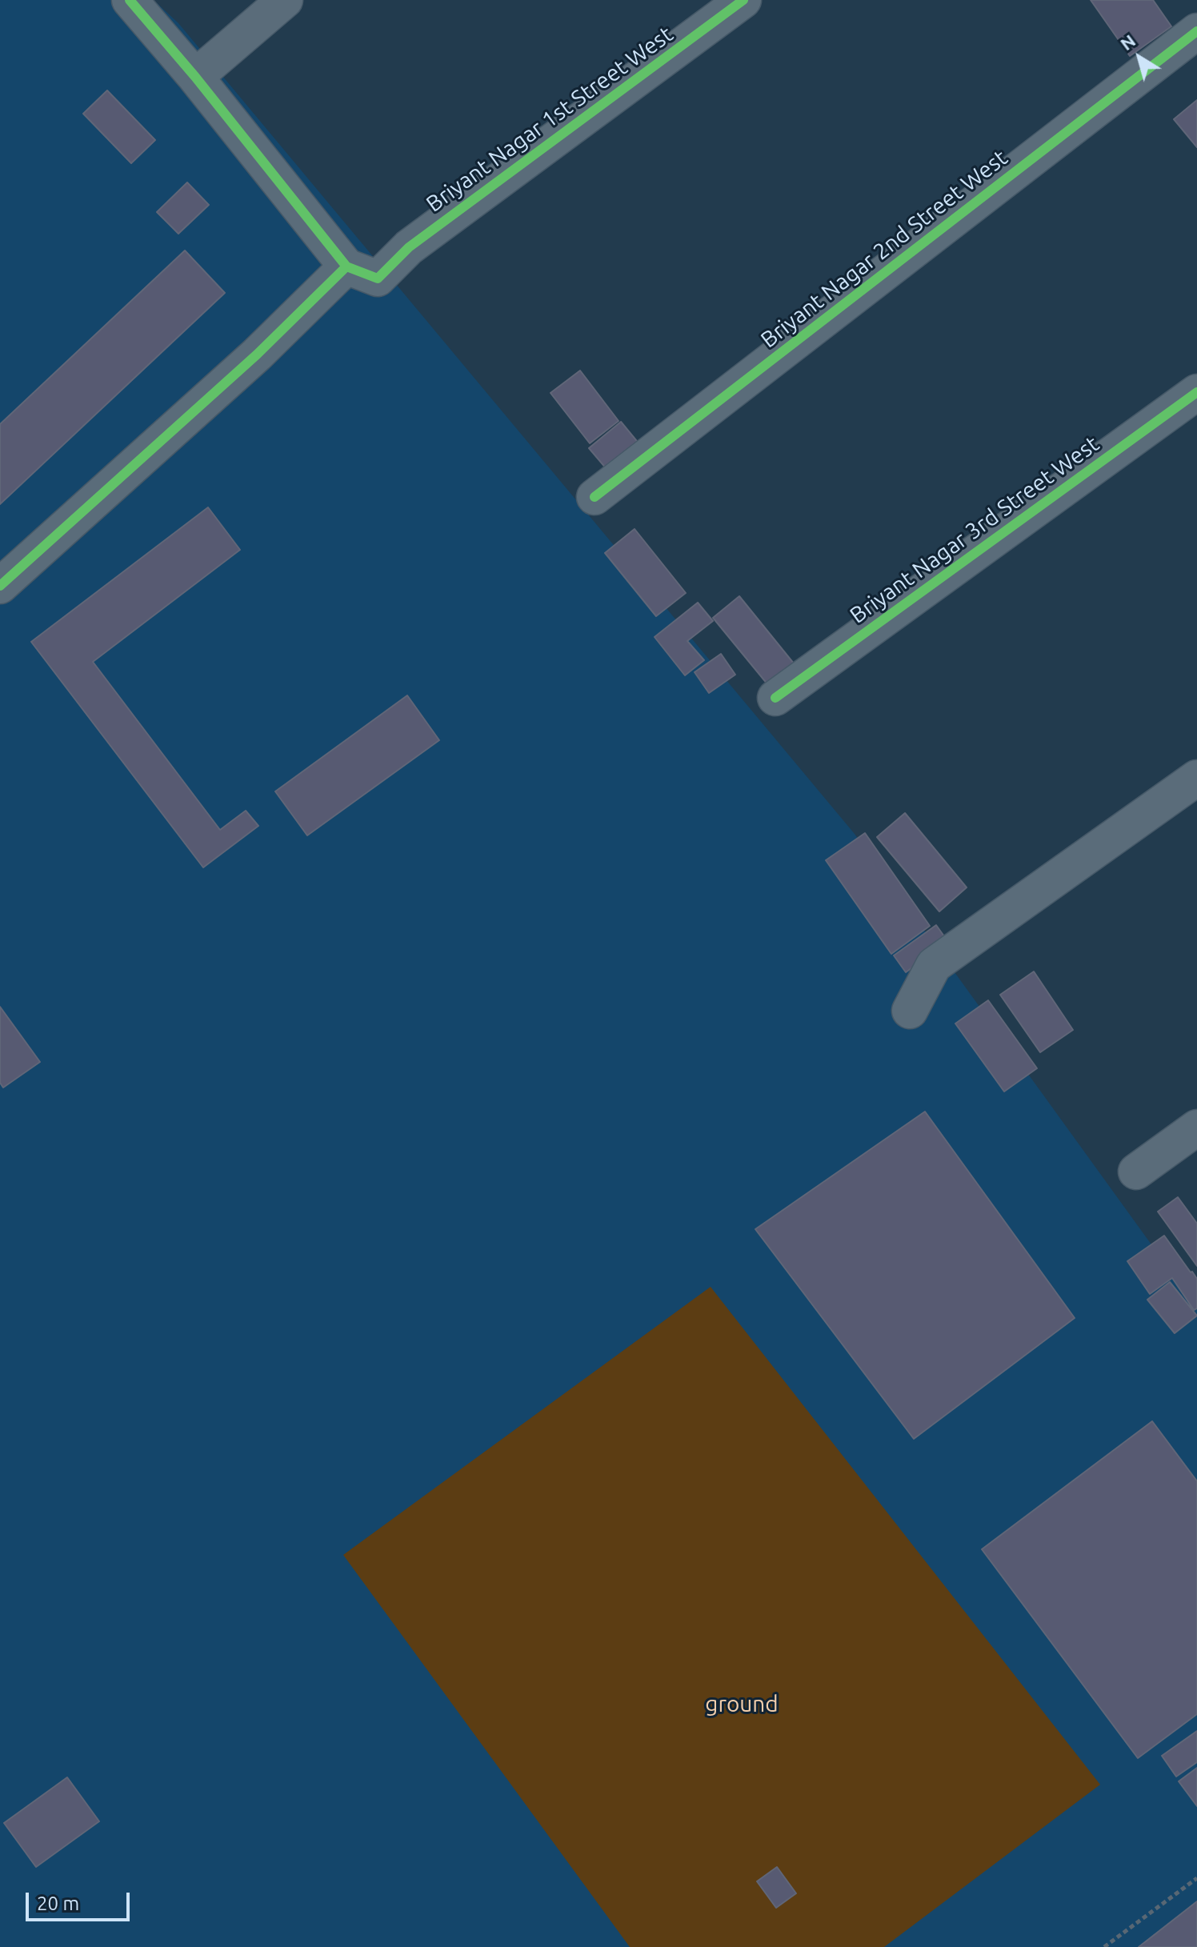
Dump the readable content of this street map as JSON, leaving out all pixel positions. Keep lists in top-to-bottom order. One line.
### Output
{"streets":{"street":["Briyant Nagar 1st Street West","Briyant Nagar 2nd Street West","Briyant Nagar 3rd Street West"]},"parks":["ground"],"scale_bar":"20 m","north":"top left"}
